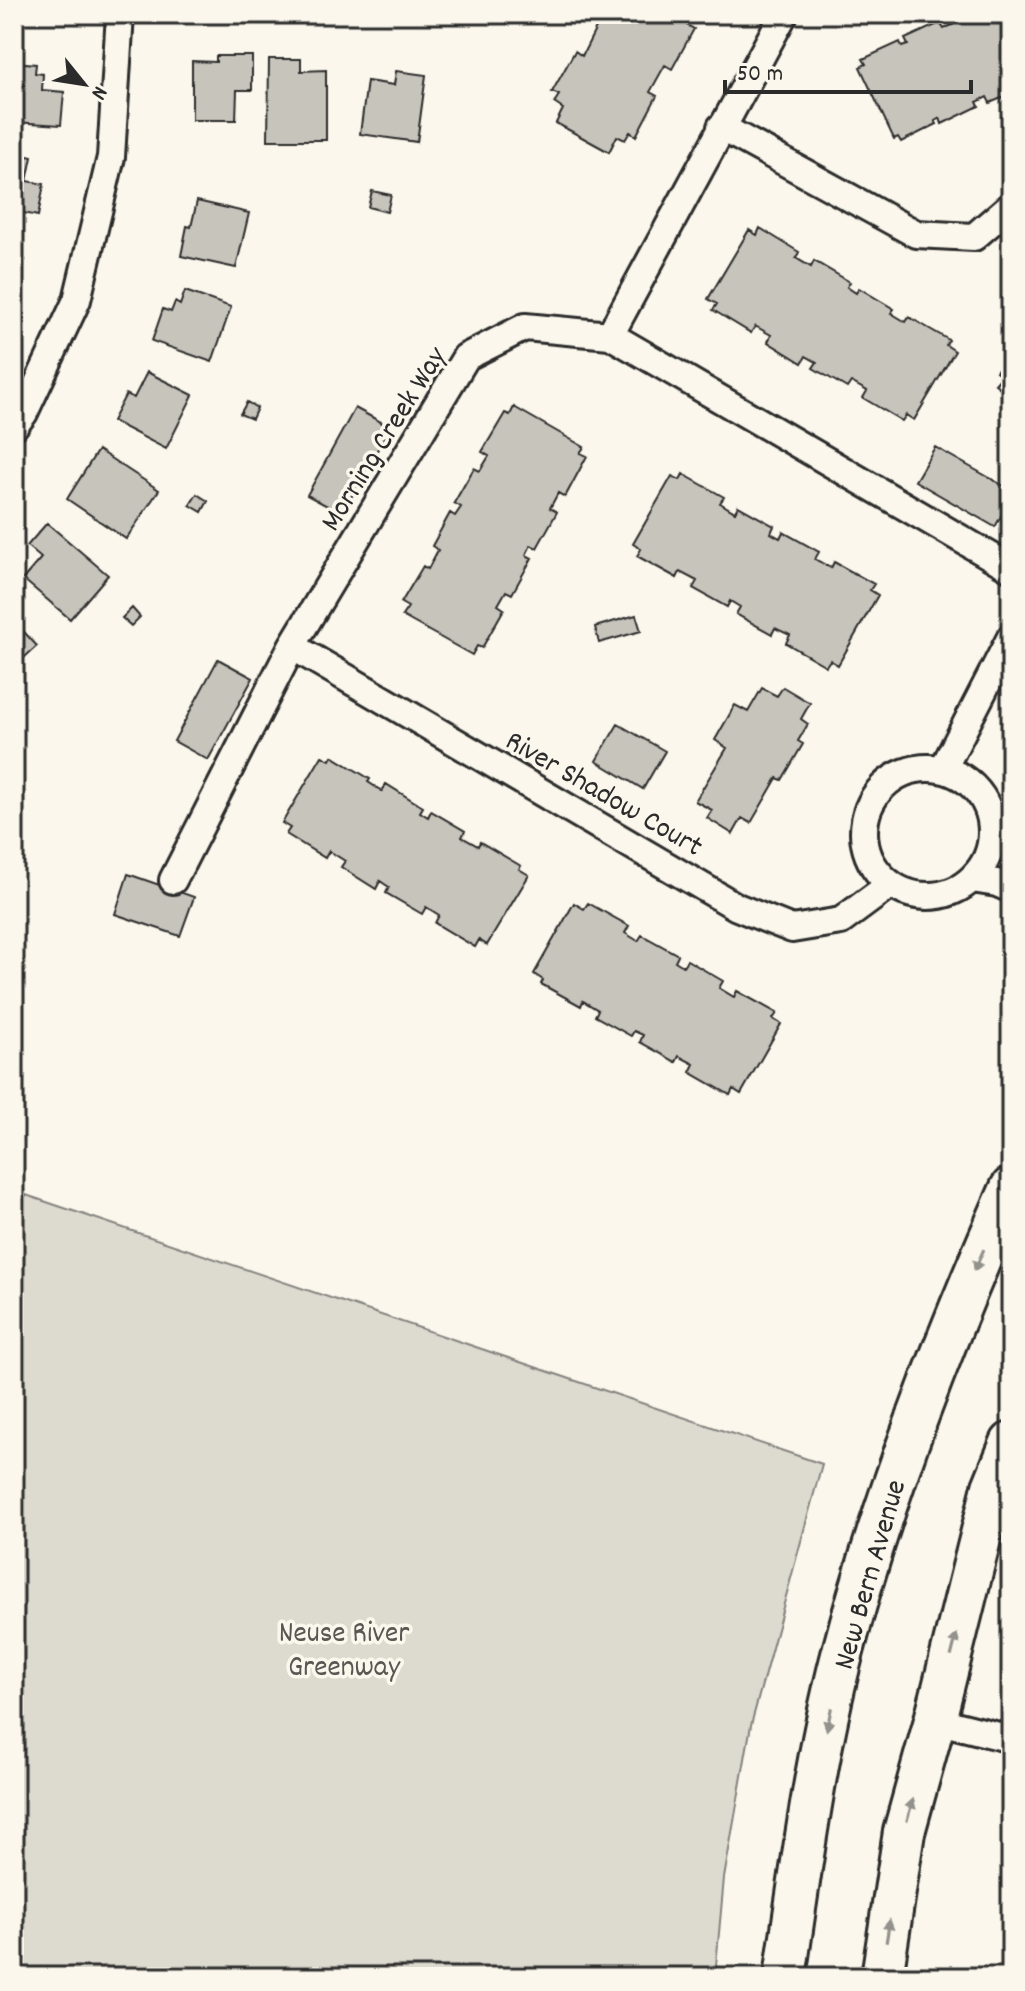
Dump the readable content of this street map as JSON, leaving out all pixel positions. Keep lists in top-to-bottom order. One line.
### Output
{"streets":{"main road":["New Bern Avenue"],"street":["Morning Creek Way","River Shadow Court"]},"crossings":[["Morning Creek Way","River Shadow Court"]],"parks":["Neuse River Greenway"],"scale_bar":"50 m","north":"bottom right"}
